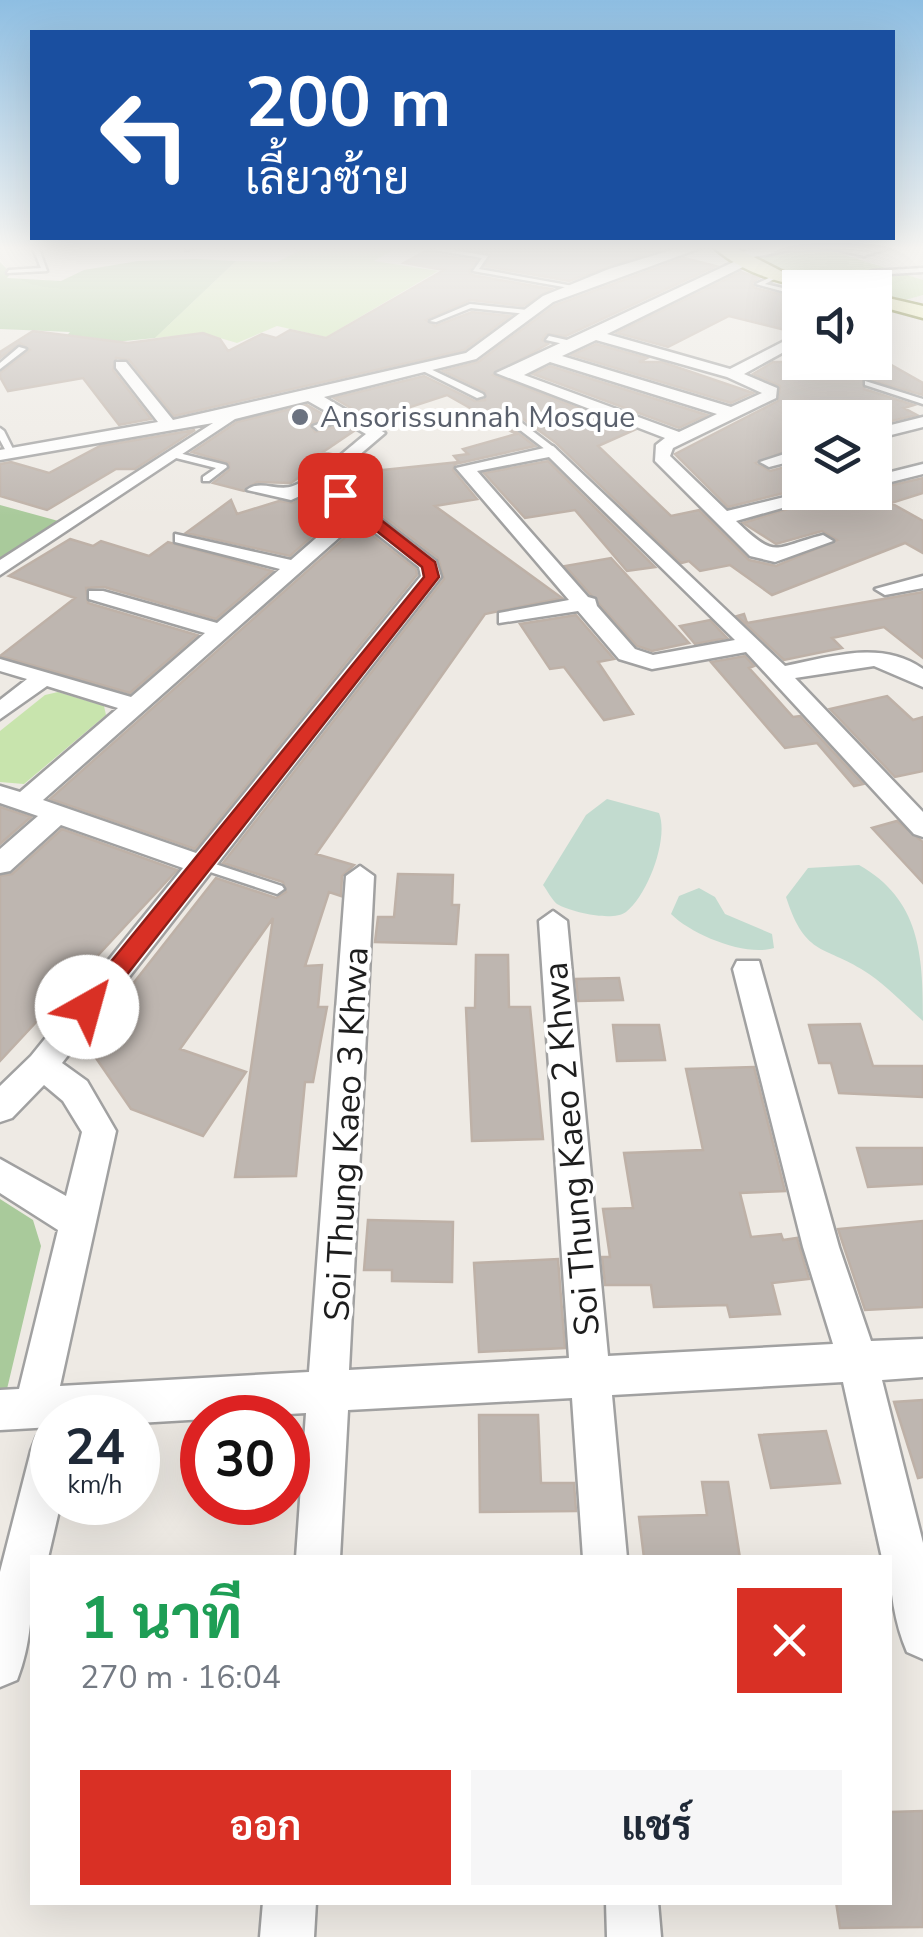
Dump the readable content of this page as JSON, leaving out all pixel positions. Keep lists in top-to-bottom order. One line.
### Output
{"streets":{"street":["Soi Thung Kaeo 3 Khwa","Soi Thung Kaeo 2 Khwa"]},"places":["Ansorissunnah Mosque"],"page":{"turn":["200 m","เลี้ยวซ้าย"],"speed":"24 km/h","limit":"30","heading":["1 นาที","270 m · 16:04"],"buttons":["ออก","แชร์"]}}
